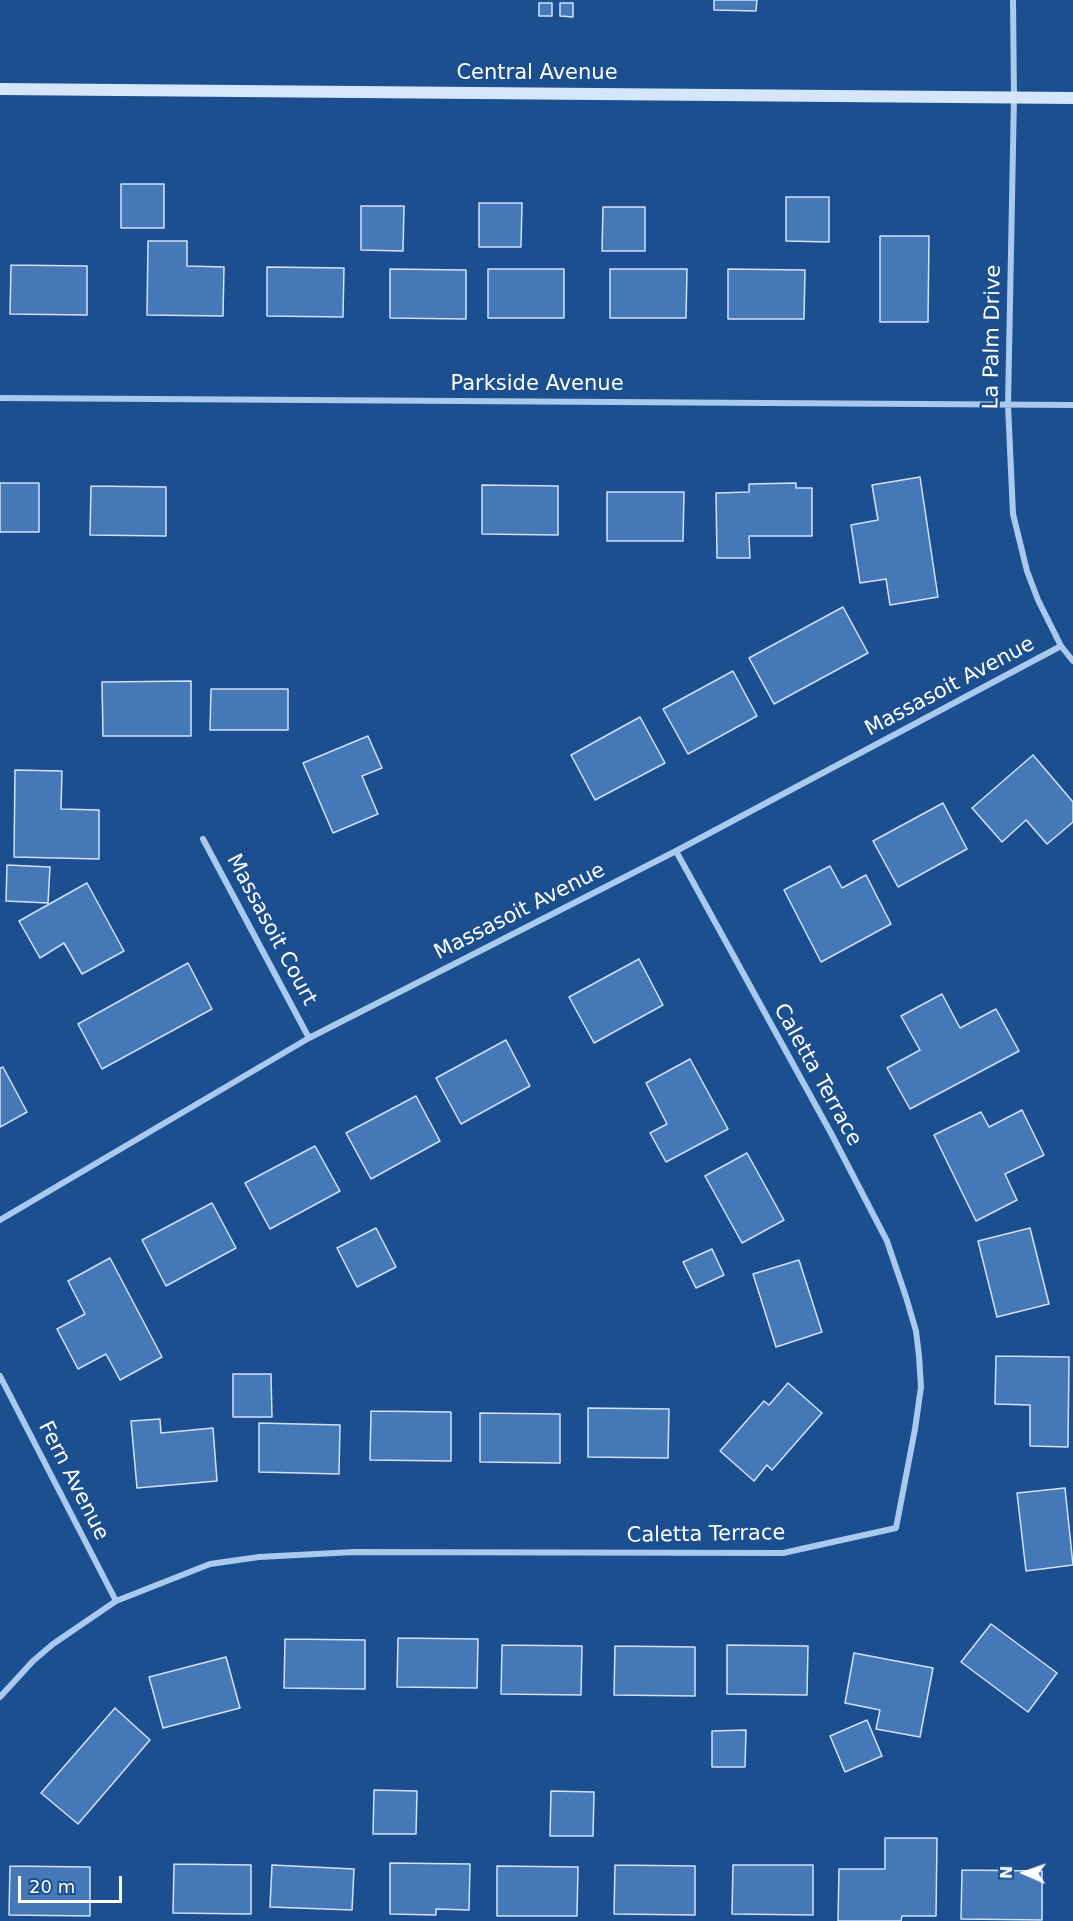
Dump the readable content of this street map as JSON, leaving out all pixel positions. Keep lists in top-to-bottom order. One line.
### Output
{"streets":{"street":["Central Avenue","La Palm Drive","Parkside Avenue","Massasoit Avenue","Massasoit Court","Caletta Terrace","Fern Avenue"]},"crossings":[["Central Avenue","La Palm Drive"],["La Palm Drive","Parkside Avenue"],["La Palm Drive","Massasoit Avenue"],["Massasoit Avenue","Massasoit Court"],["Massasoit Avenue","Caletta Terrace"],["Caletta Terrace","Fern Avenue"]],"scale_bar":"20 m","north":"left"}
